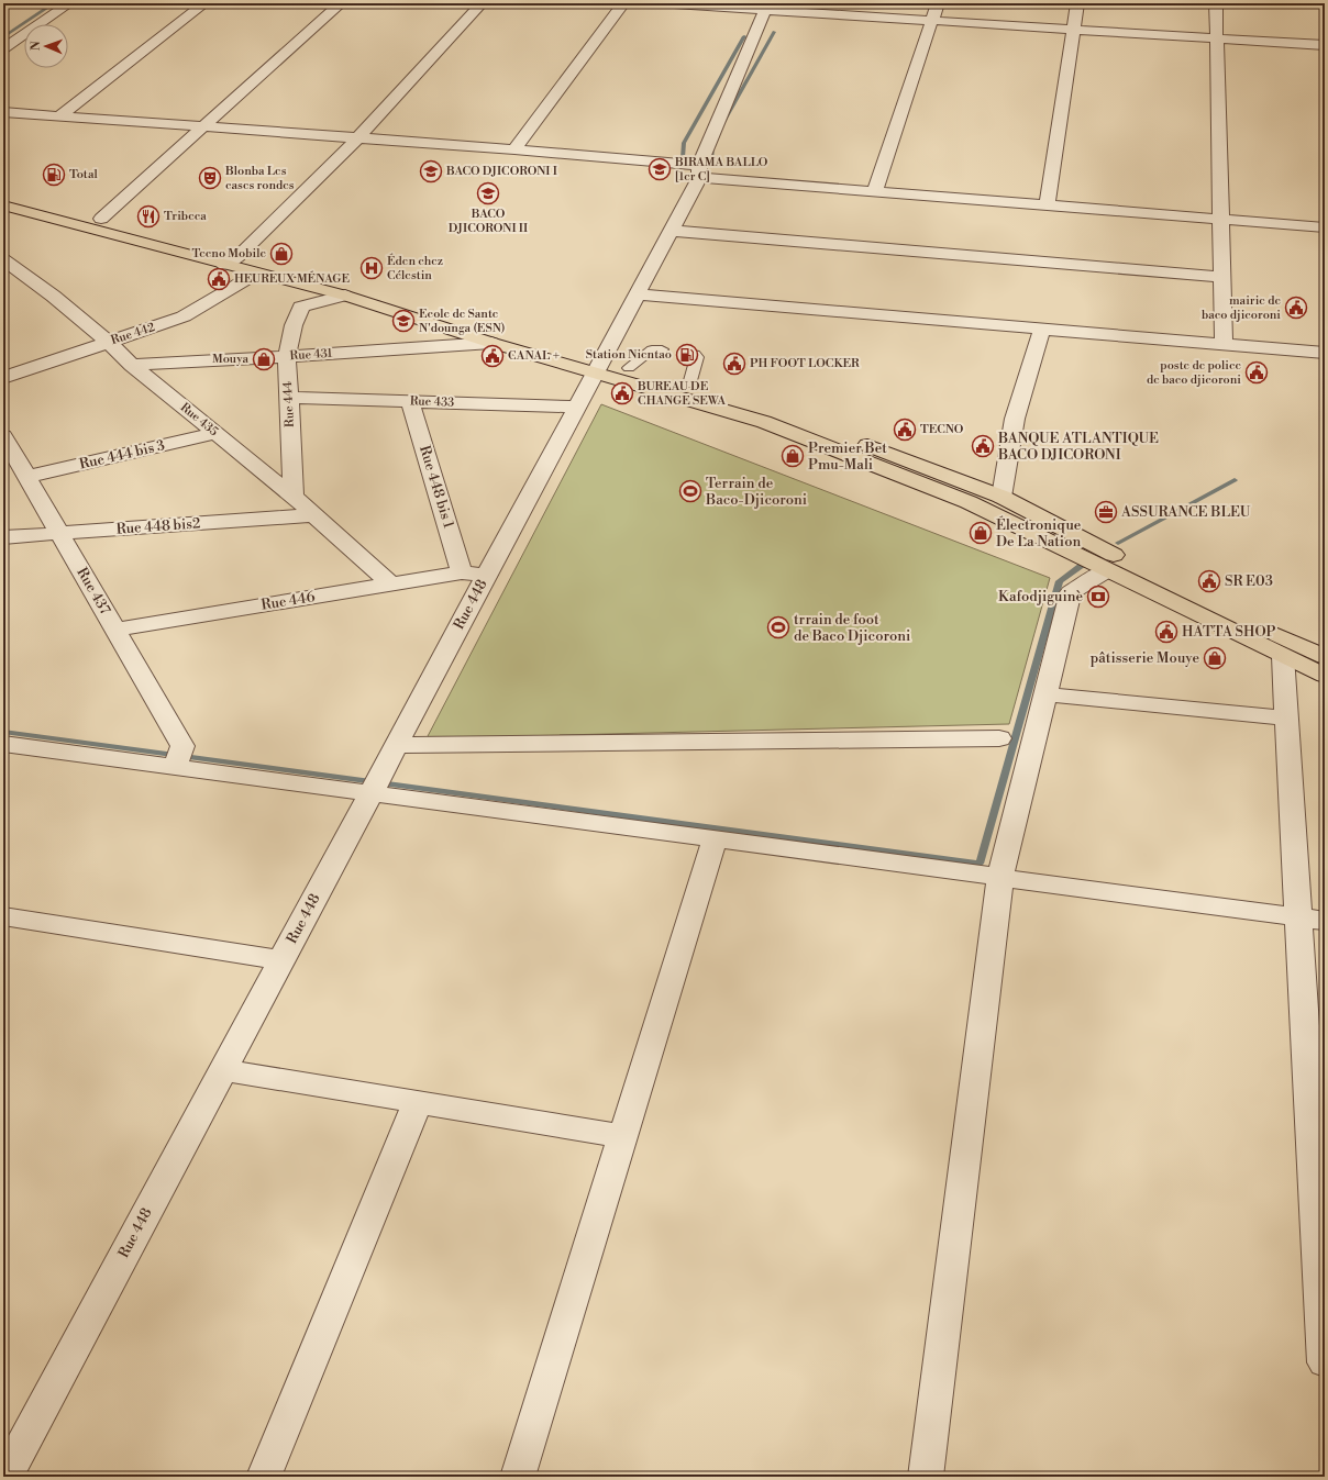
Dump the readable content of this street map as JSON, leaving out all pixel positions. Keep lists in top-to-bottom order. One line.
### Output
{"streets":{"street":["Rue 442","Rue 431","Rue 433","Rue 444","Rue 435","Rue 444 bis 3","Rue 448 bis 1","Rue 448 bis2","Rue 437","Rue 446","Rue 448"]},"crossings":[["Rue 442","Rue 435"],["Rue 431","Rue 444"],["Rue 431","Rue 435"],["Rue 433","Rue 444"],["Rue 433","Rue 448 bis 1"],["Rue 433","Rue 448"],["Rue 444","Rue 435"],["Rue 435","Rue 444 bis 3"],["Rue 435","Rue 448 bis2"],["Rue 435","Rue 446"],["Rue 444 bis 3","Rue 437"],["Rue 448 bis 1","Rue 446"],["Rue 448 bis 1","Rue 448"],["Rue 448 bis2","Rue 437"],["Rue 437","Rue 446"],["Rue 446","Rue 448"]],"places":{"school or university":["BIRAMA BALLO [1er C]","BACO DJICORONI I","BACO DJICORONI II","Ecole de Sante N'dounga (ESN)"],"fuel station":["Total","Station Nientao"],"theatre":["Blonba Les cases rondes"],"restaurant":["Tribeca"],"shop":["Tecno Mobile","Mouya","Premier Bet Pmu-Mali","Électronique De La Nation","pâtisserie Mouye"],"hospital":["Éden chez Célestin"],"public building":["HEUREUX MÉNAGE","mairie de baco djicoroni","CANAL +","PH FOOT LOCKER","poste de police de baco djicoroni","BUREAU DE CHANGE SEWA","TECNO","BANQUE ATLANTIQUE BACO DJICORONI","SR E03","HATTA SHOP"],"sports":["Terrain de Baco-Djicoroni","trrain de foot de Baco Djicoroni"],"office":["ASSURANCE BLEU"],"bank":["Kafodjiguinè"]},"north":"left"}
